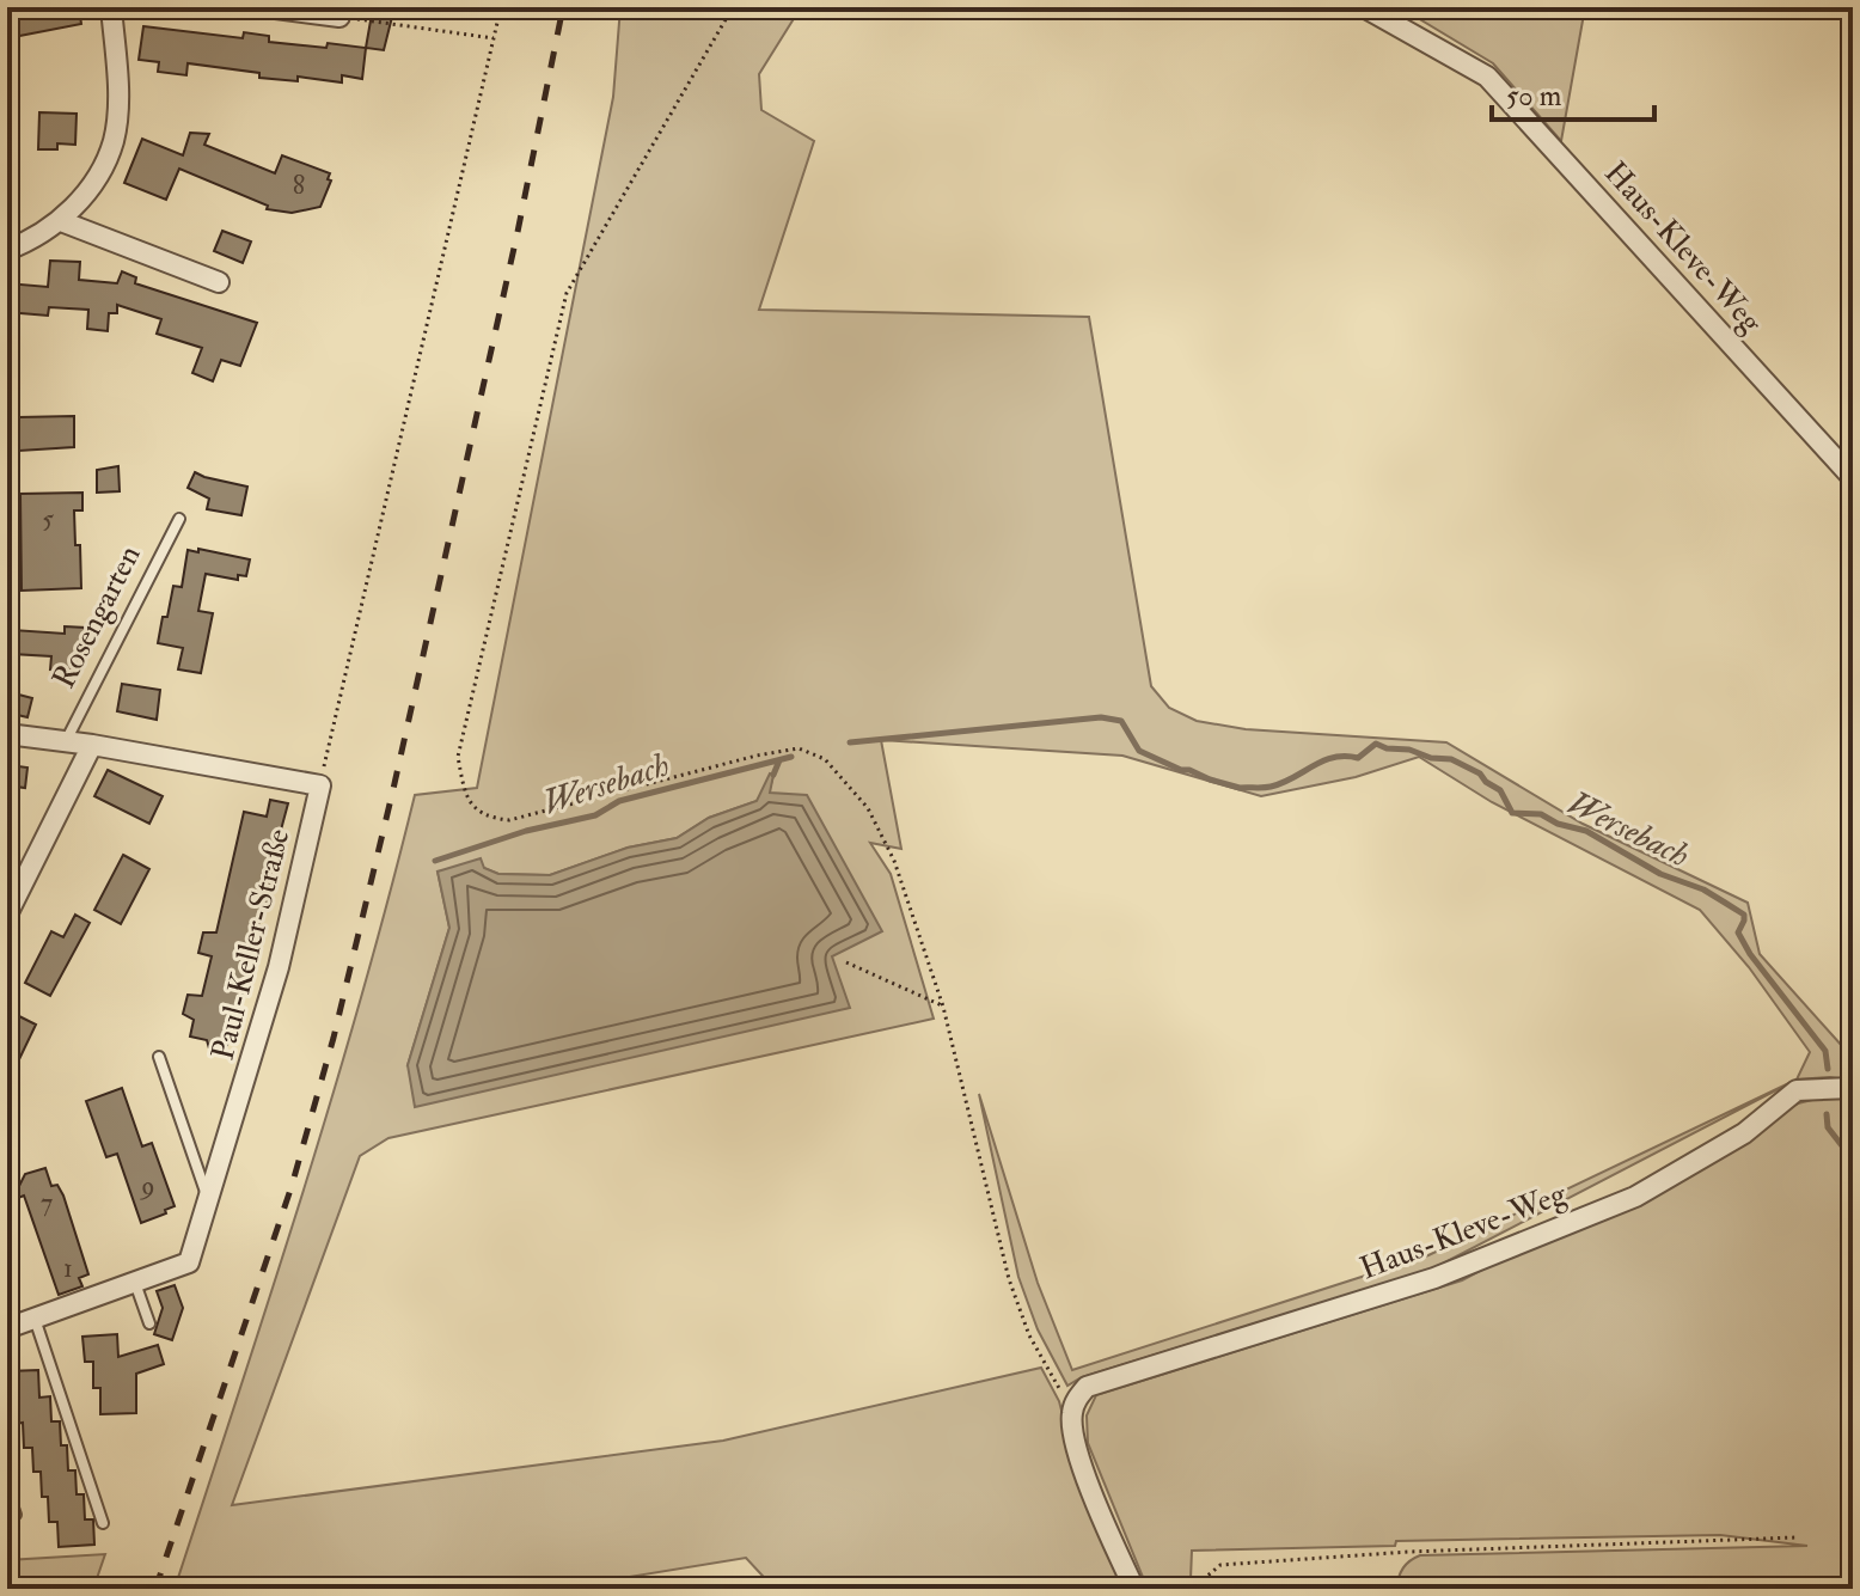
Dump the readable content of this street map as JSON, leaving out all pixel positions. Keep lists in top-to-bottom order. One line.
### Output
{"streets":{"street":["Haus-Kleve-Weg","Paul-Keller-Straße"],"lane":["Rosengarten"]},"water":["Wersebach"],"house_numbers":["8","5","9","7","1"],"scale_bar":"50 m"}
